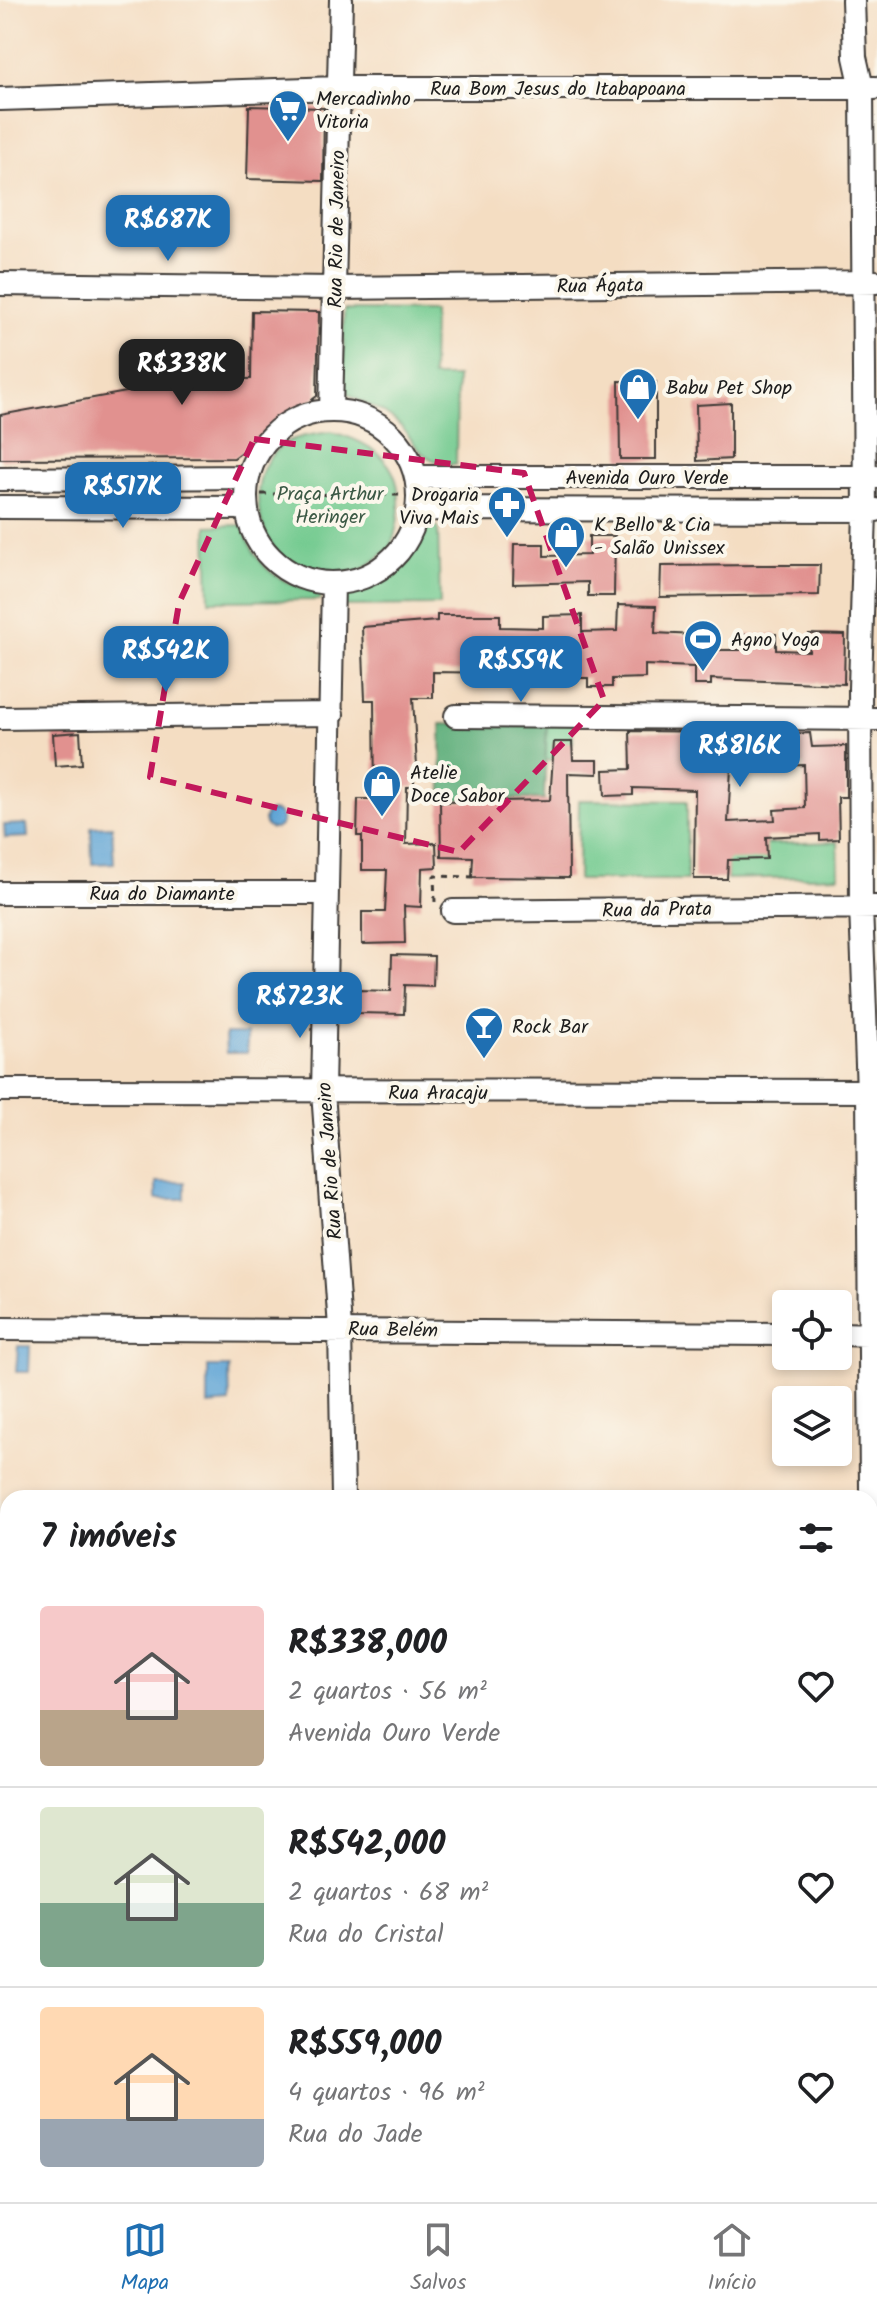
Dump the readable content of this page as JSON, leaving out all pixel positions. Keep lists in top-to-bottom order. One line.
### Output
{"streets":{"street":["Rua Bom Jesus do Itabapoana","Rua Rio de Janeiro","Rua Ágata","Avenida Ouro Verde","Rua do Diamante","Rua da Prata","Rua Aracaju","Rua Belém"]},"crossings":[["Rua Bom Jesus do Itabapoana","Rua Rio de Janeiro"],["Rua Rio de Janeiro","Rua Ágata"],["Rua Rio de Janeiro","Avenida Ouro Verde"],["Rua Rio de Janeiro","Rua do Diamante"],["Rua Rio de Janeiro","Rua Aracaju"],["Rua Rio de Janeiro","Rua Belém"]],"parks":["Praça Arthur Heringer"],"places":{"supermarket":["Mercadinho Vitoria"],"shop":["Babu Pet Shop","K Bello & Cia - Salão Unissex","Atelie Doce Sabor"],"pharmacy":["Drogaria Viva Mais"],"sports":["Agno Yoga"],"bar":["Rock Bar"]},"page":{"price":["R$687K","R$338K","R$517K","R$542K","R$559K","R$816K","R$723K"],"heading":"7 imóveis","list":[{"name":"R$338,000","note":"2 quartos · 56 m² · Avenida Ouro Verde"},{"name":"R$542,000","note":"2 quartos · 68 m² · Rua do Cristal"},{"name":"R$559,000","note":"4 quartos · 96 m² · Rua do Jade"}],"tabs":["Mapa","Salvos","Início"]}}
